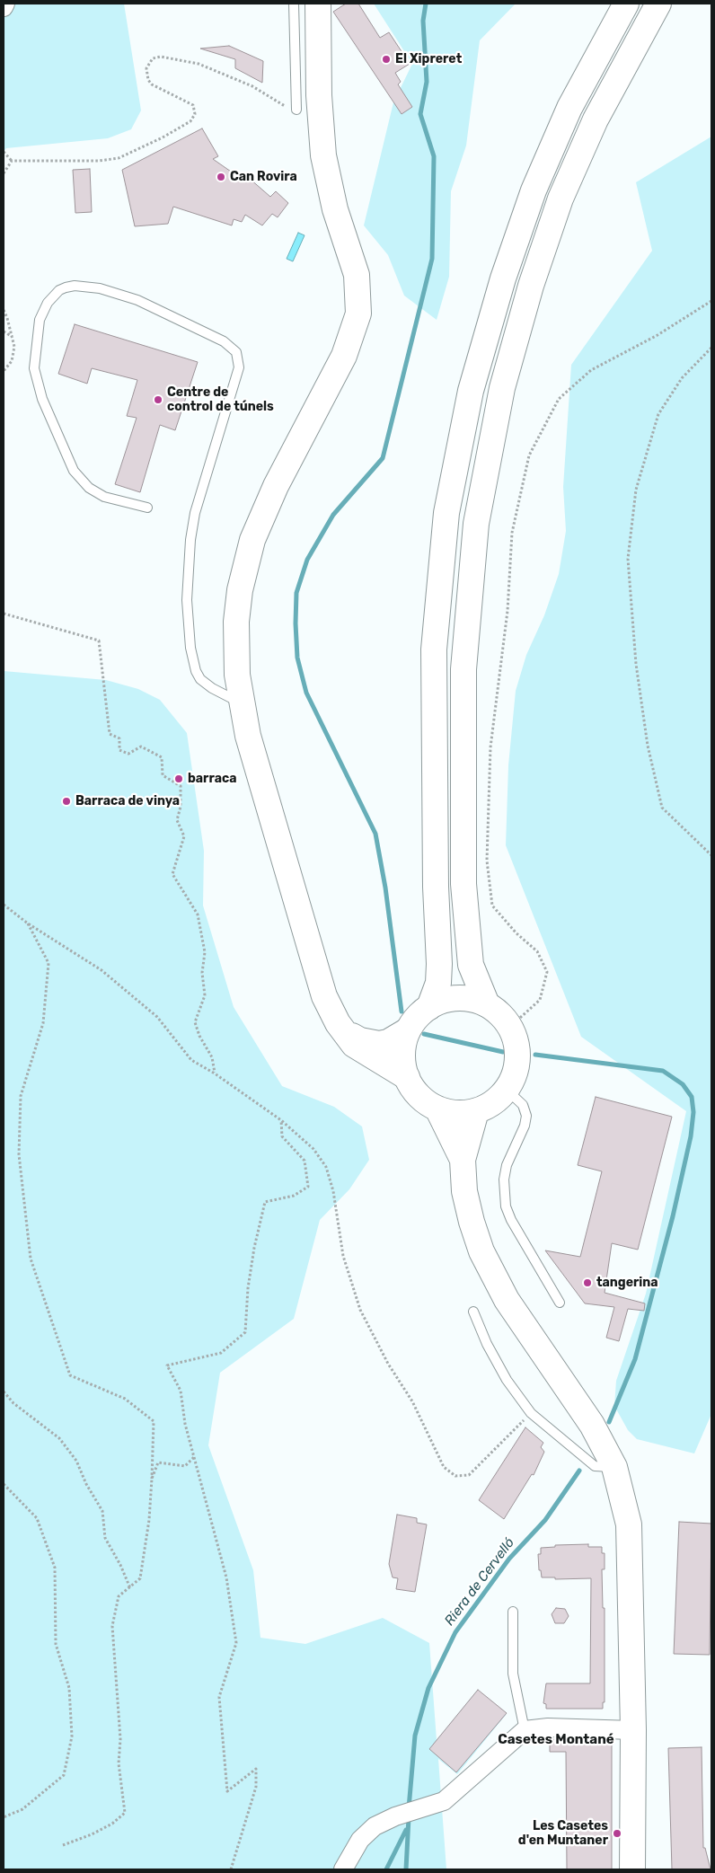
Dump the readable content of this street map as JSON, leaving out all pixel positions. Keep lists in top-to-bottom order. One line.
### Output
{"districts":["Casetes Montané"],"water":["Riera de Cervelló"],"places":["El Xipreret","Can Rovira","Centre de control de túnels","barraca","Barraca de vinya","tangerina","Les Casetes d'en Muntaner"]}
